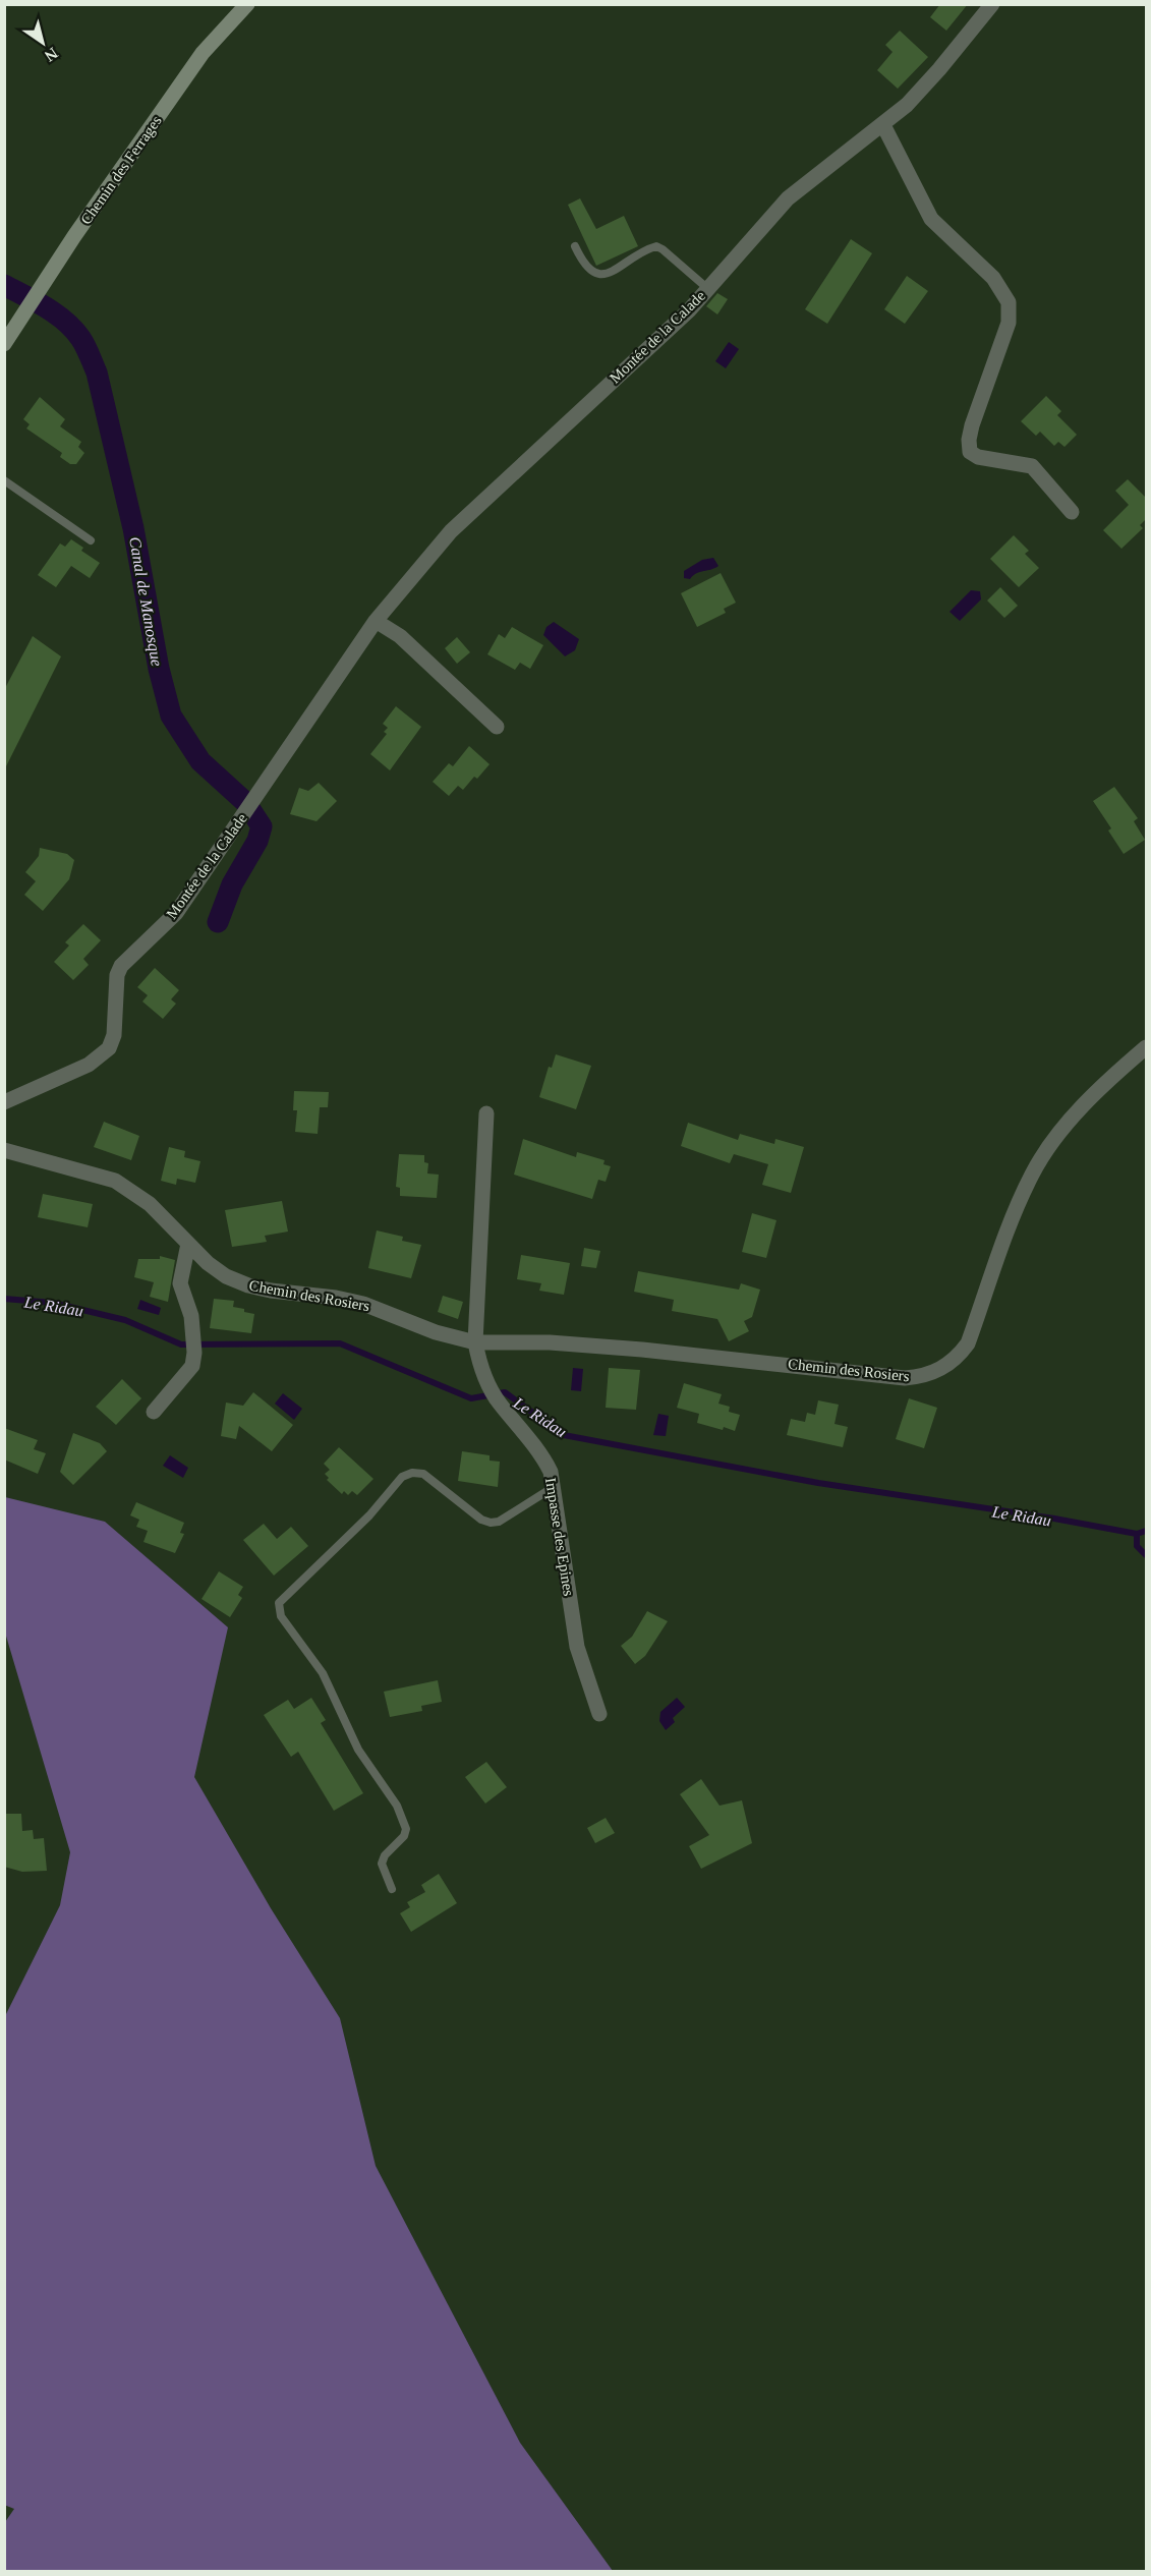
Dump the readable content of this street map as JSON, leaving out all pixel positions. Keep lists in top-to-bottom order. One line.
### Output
{"streets":{"street":["Chemin des Ferrages","Montée de la Calade","Chemin des Rosiers","Impasse des Epines"]},"crossings":[["Chemin des Rosiers","Impasse des Epines"]],"water":["Canal de Manosque","Le Ridau"],"north":"bottom right"}
